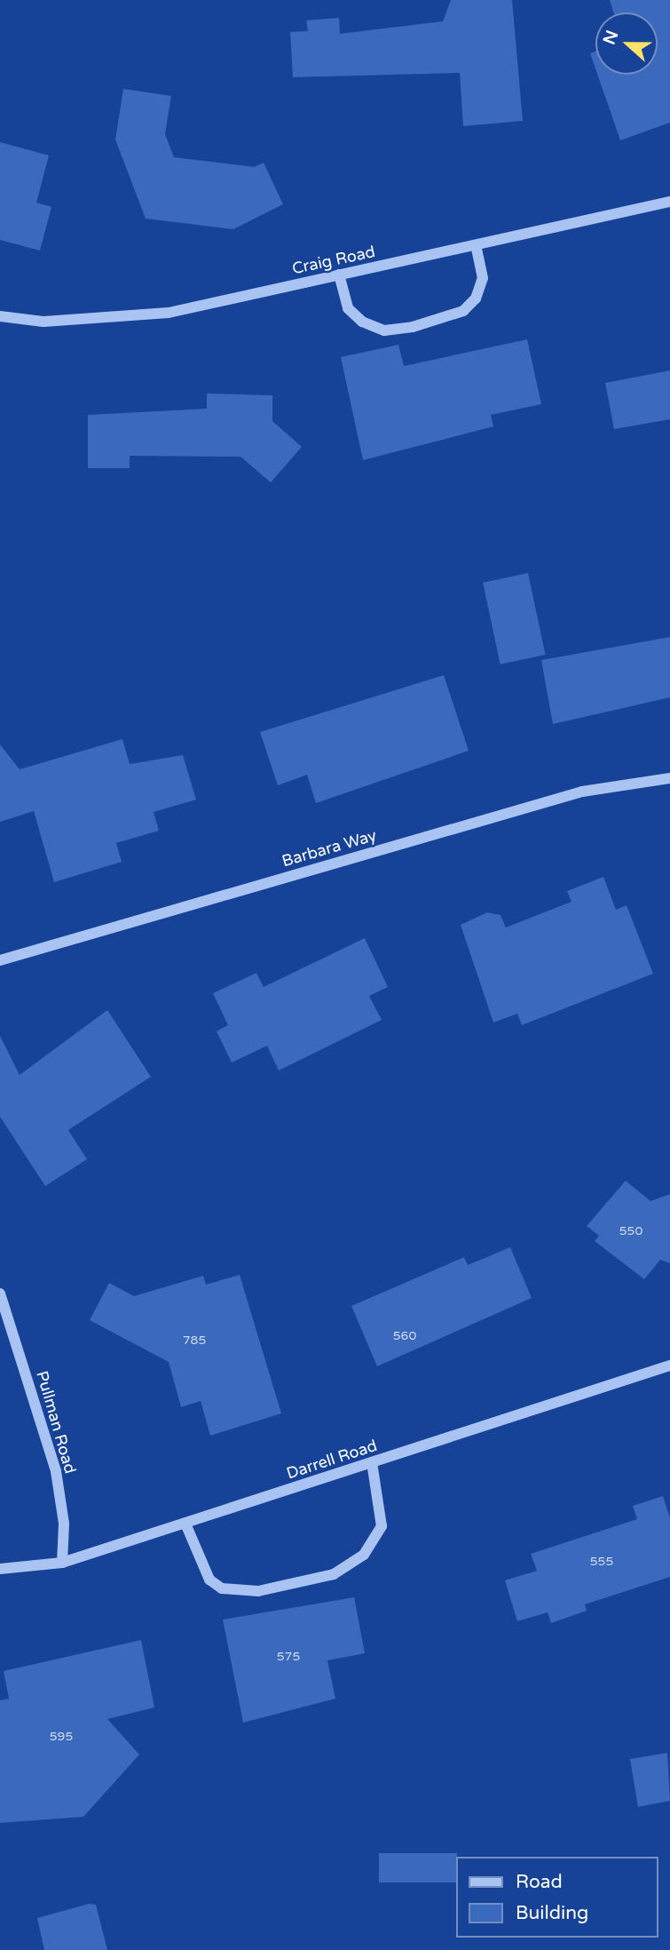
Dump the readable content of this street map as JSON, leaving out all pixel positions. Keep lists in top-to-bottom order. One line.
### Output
{"streets":{"street":["Craig Road","Barbara Way","Pullman Road","Darrell Road"]},"crossings":[["Pullman Road","Darrell Road"]],"house_numbers":["550","560","785","555","575","595"],"legend":["Road","Building"],"north":"left"}
